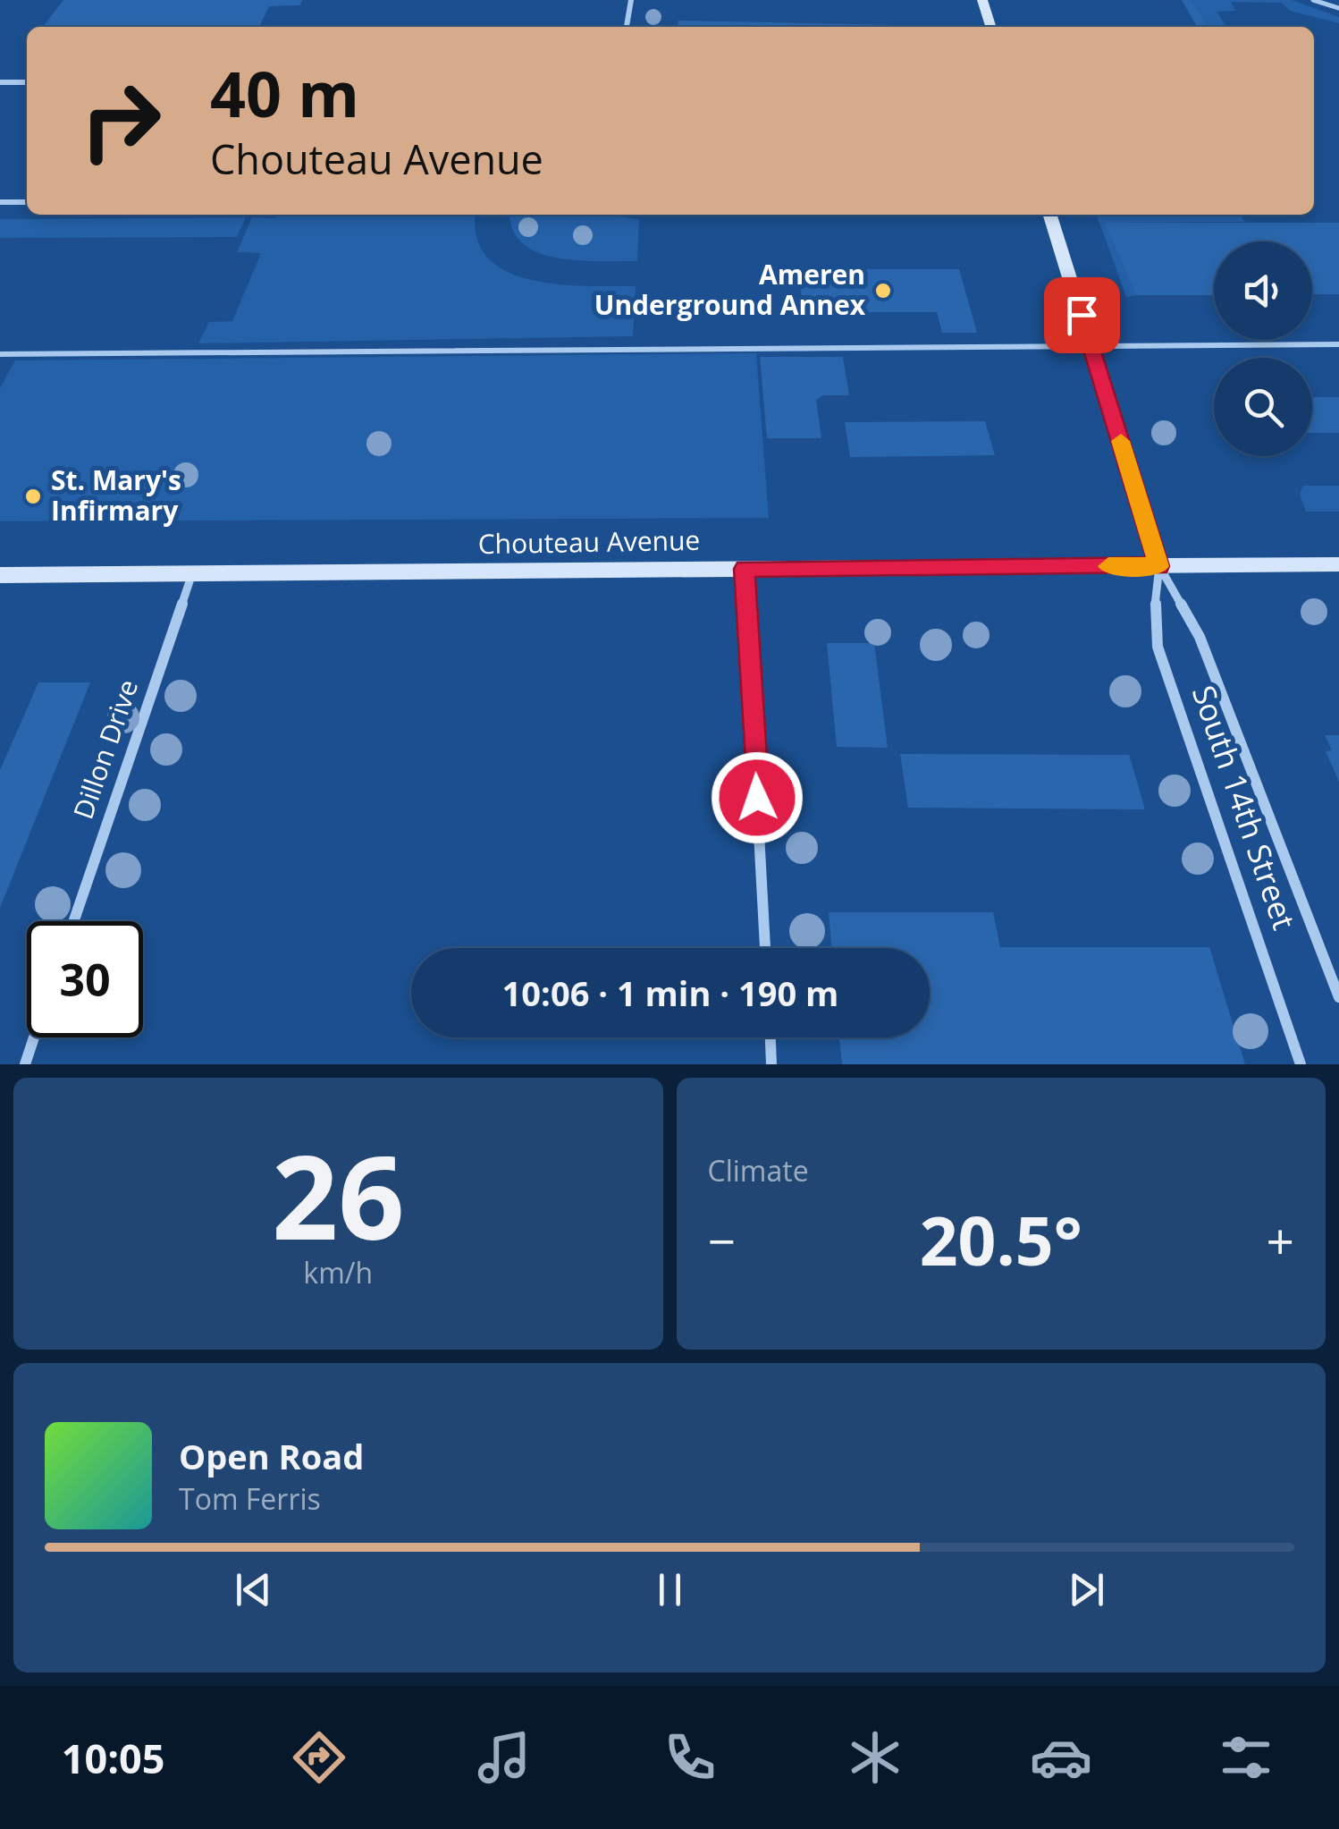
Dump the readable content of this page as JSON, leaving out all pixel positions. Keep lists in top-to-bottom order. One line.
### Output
{"streets":{"main road":["Chouteau Avenue","South 14th Street"],"street":["Dillon Drive"]},"crossings":[["Chouteau Avenue","Dillon Drive"],["Chouteau Avenue","South 14th Street"]],"places":["Ameren Underground Annex","St. Mary's Infirmary"],"page":{"turn":["40 m","Chouteau Avenue"],"limit":"30","trip":"10:06 · 1 min · 190 m","tile":[["26","km/h"],"Climate"],"heat":["−","20.5°","+"],"song":["Open Road","Tom Ferris"],"tabs":"10:05"}}
